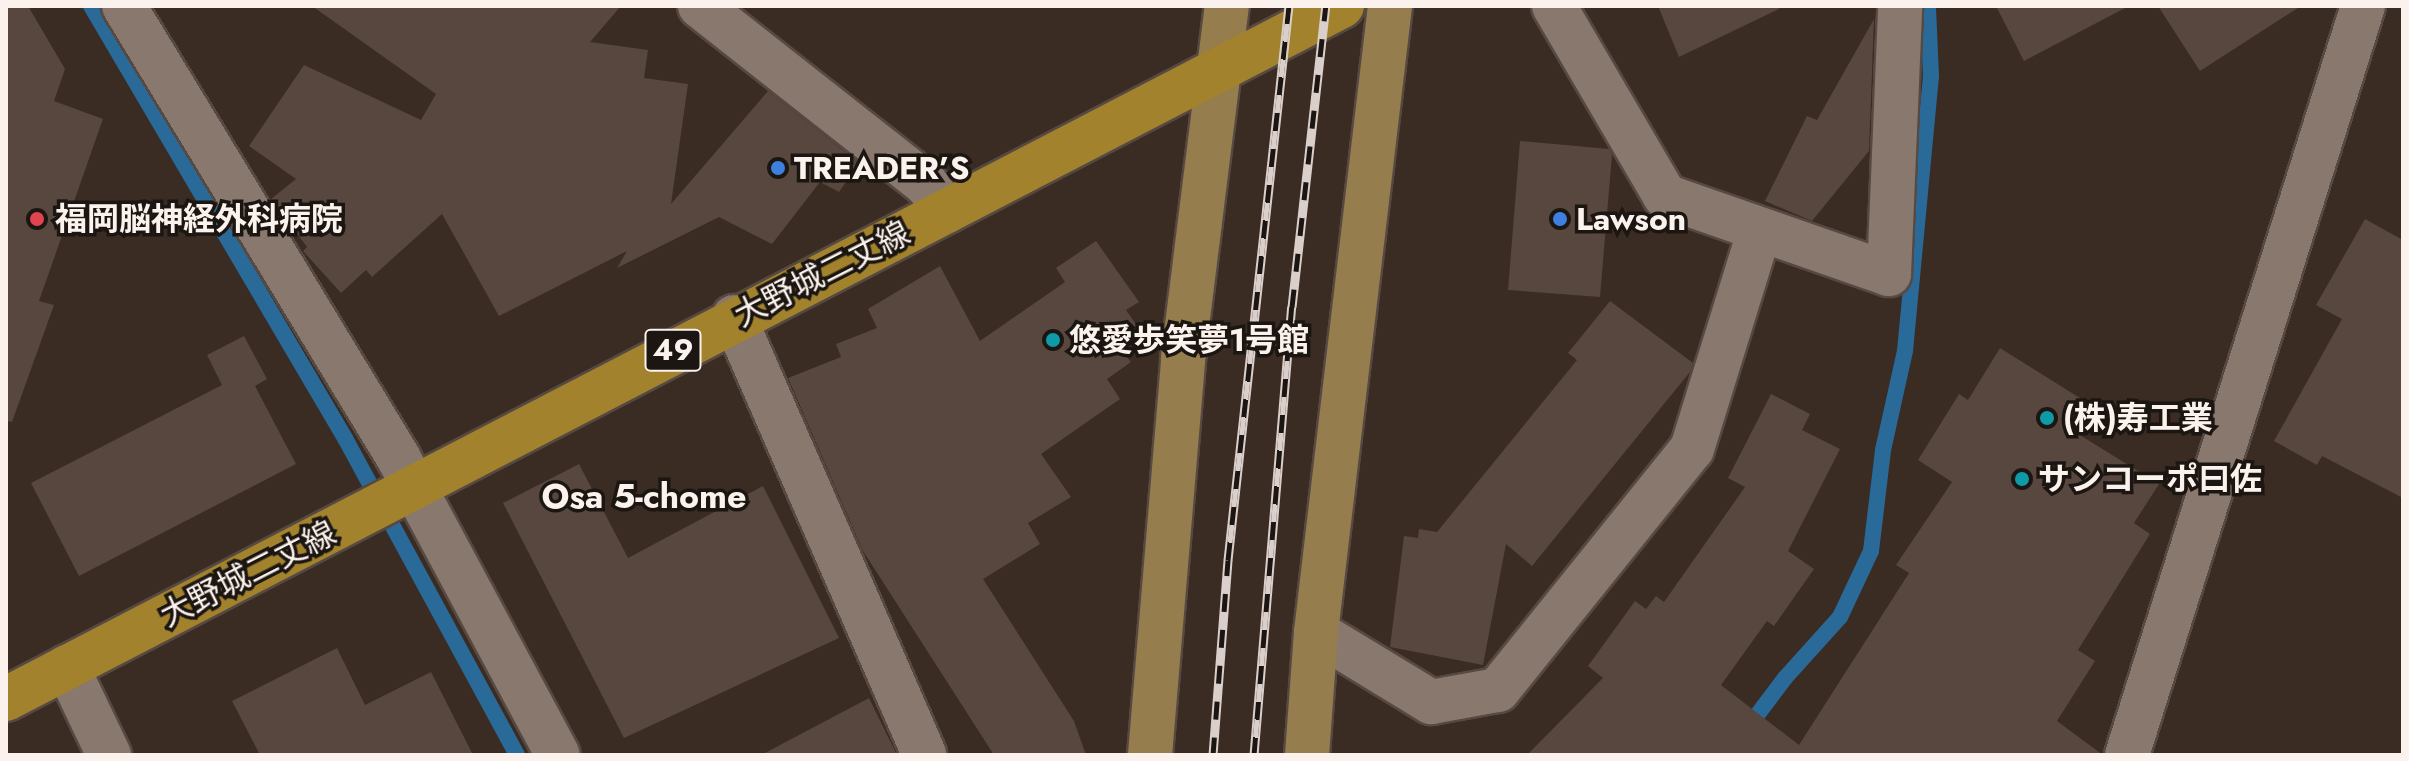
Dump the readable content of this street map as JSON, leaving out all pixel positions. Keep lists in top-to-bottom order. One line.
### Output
{"streets":{"main road":["大野城二丈線","49"]},"districts":["Osa 5-chome"],"places":["TREADER’S","福岡脳神経外科病院","Lawson","悠愛歩笑夢1号館","(株)寿工業","サンコーポ曰佐"]}
